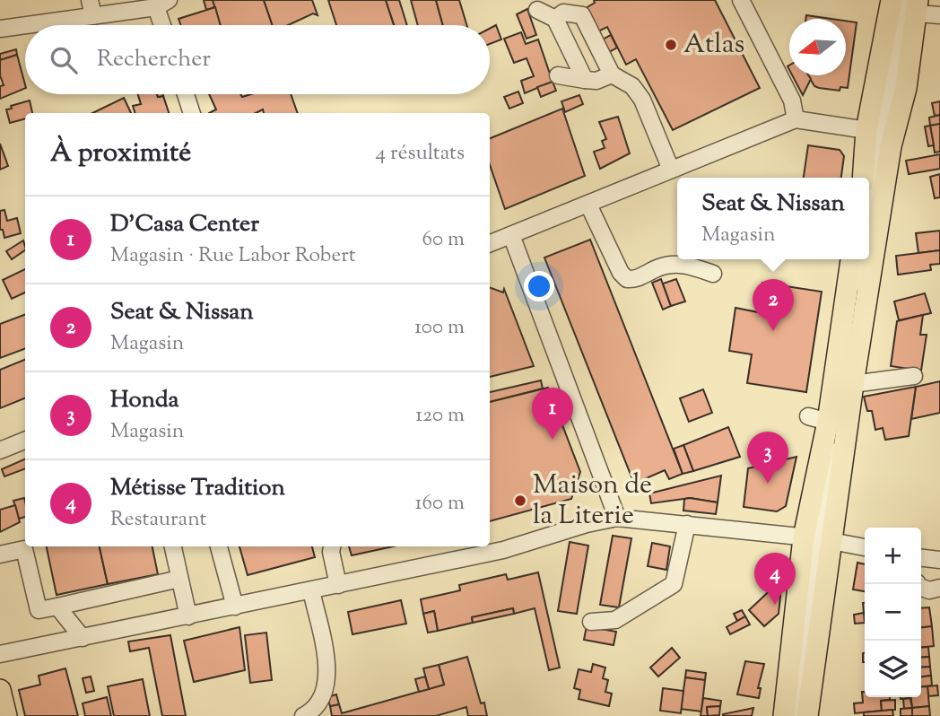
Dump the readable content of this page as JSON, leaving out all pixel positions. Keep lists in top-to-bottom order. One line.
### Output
{"places":["Atlas","Maison de la Literie"],"north":"left","page":{"search":"Rechercher","heading":["À proximité","4 résultats"],"popup":["Seat & Nissan","Magasin"],"list":[{"mark":"1","name":"D'Casa Center","note":"Magasin · Rue Labor Robert","value":"60 m"},{"mark":"2","name":"Seat & Nissan","note":"Magasin","value":"100 m"},{"mark":"3","name":"Honda","note":"Magasin","value":"120 m"},{"mark":"4","name":"Métisse Tradition","note":"Restaurant","value":"160 m"}],"pins":["2","1","3","4"],"map_buttons":["+","−"]}}
